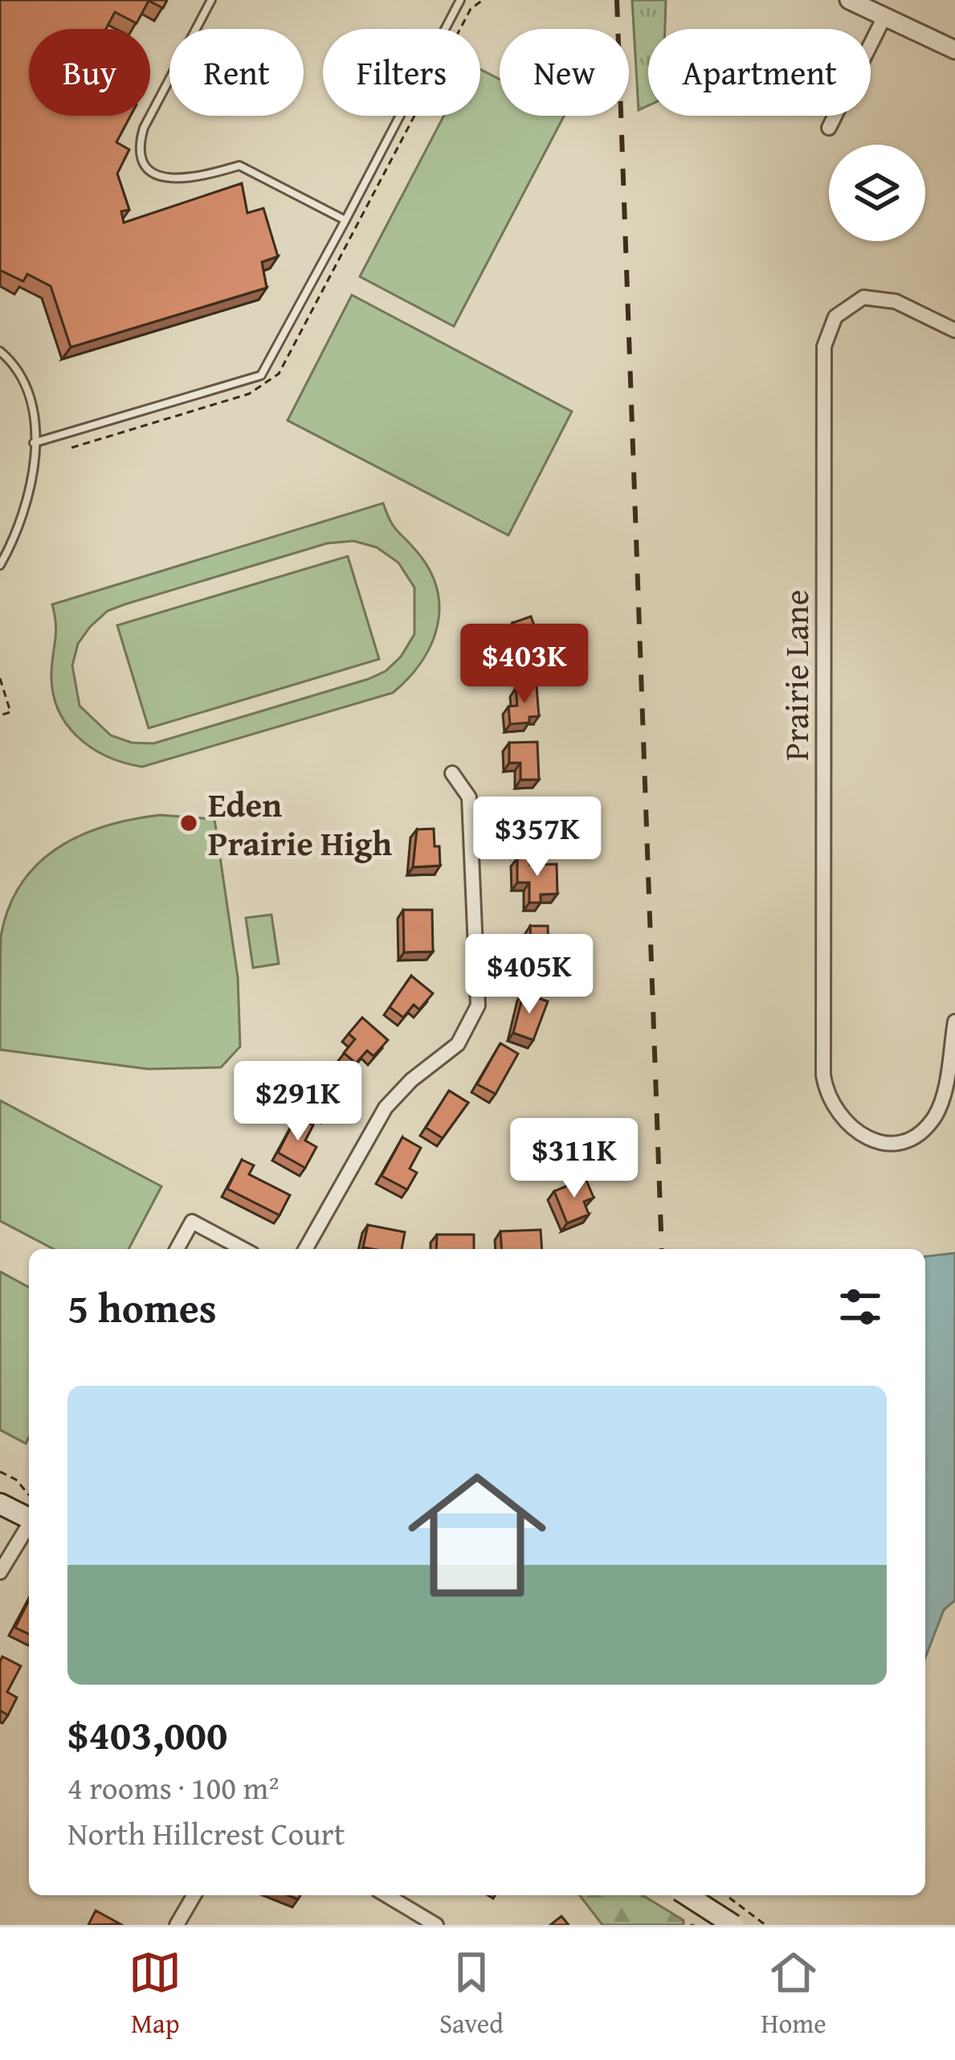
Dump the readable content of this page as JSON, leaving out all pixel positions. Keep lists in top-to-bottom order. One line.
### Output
{"streets":{"street":["Prairie Lane"]},"places":["Eden Prairie High"],"page":{"chip":["Buy","Rent","Filters","New","Apartment"],"price":["$403K","$357K","$405K","$291K","$311K"],"heading":"5 homes","list":[{"name":"$403,000","note":"4 rooms · 100 m² · North Hillcrest Court"}],"tabs":["Map","Saved","Home"]}}
